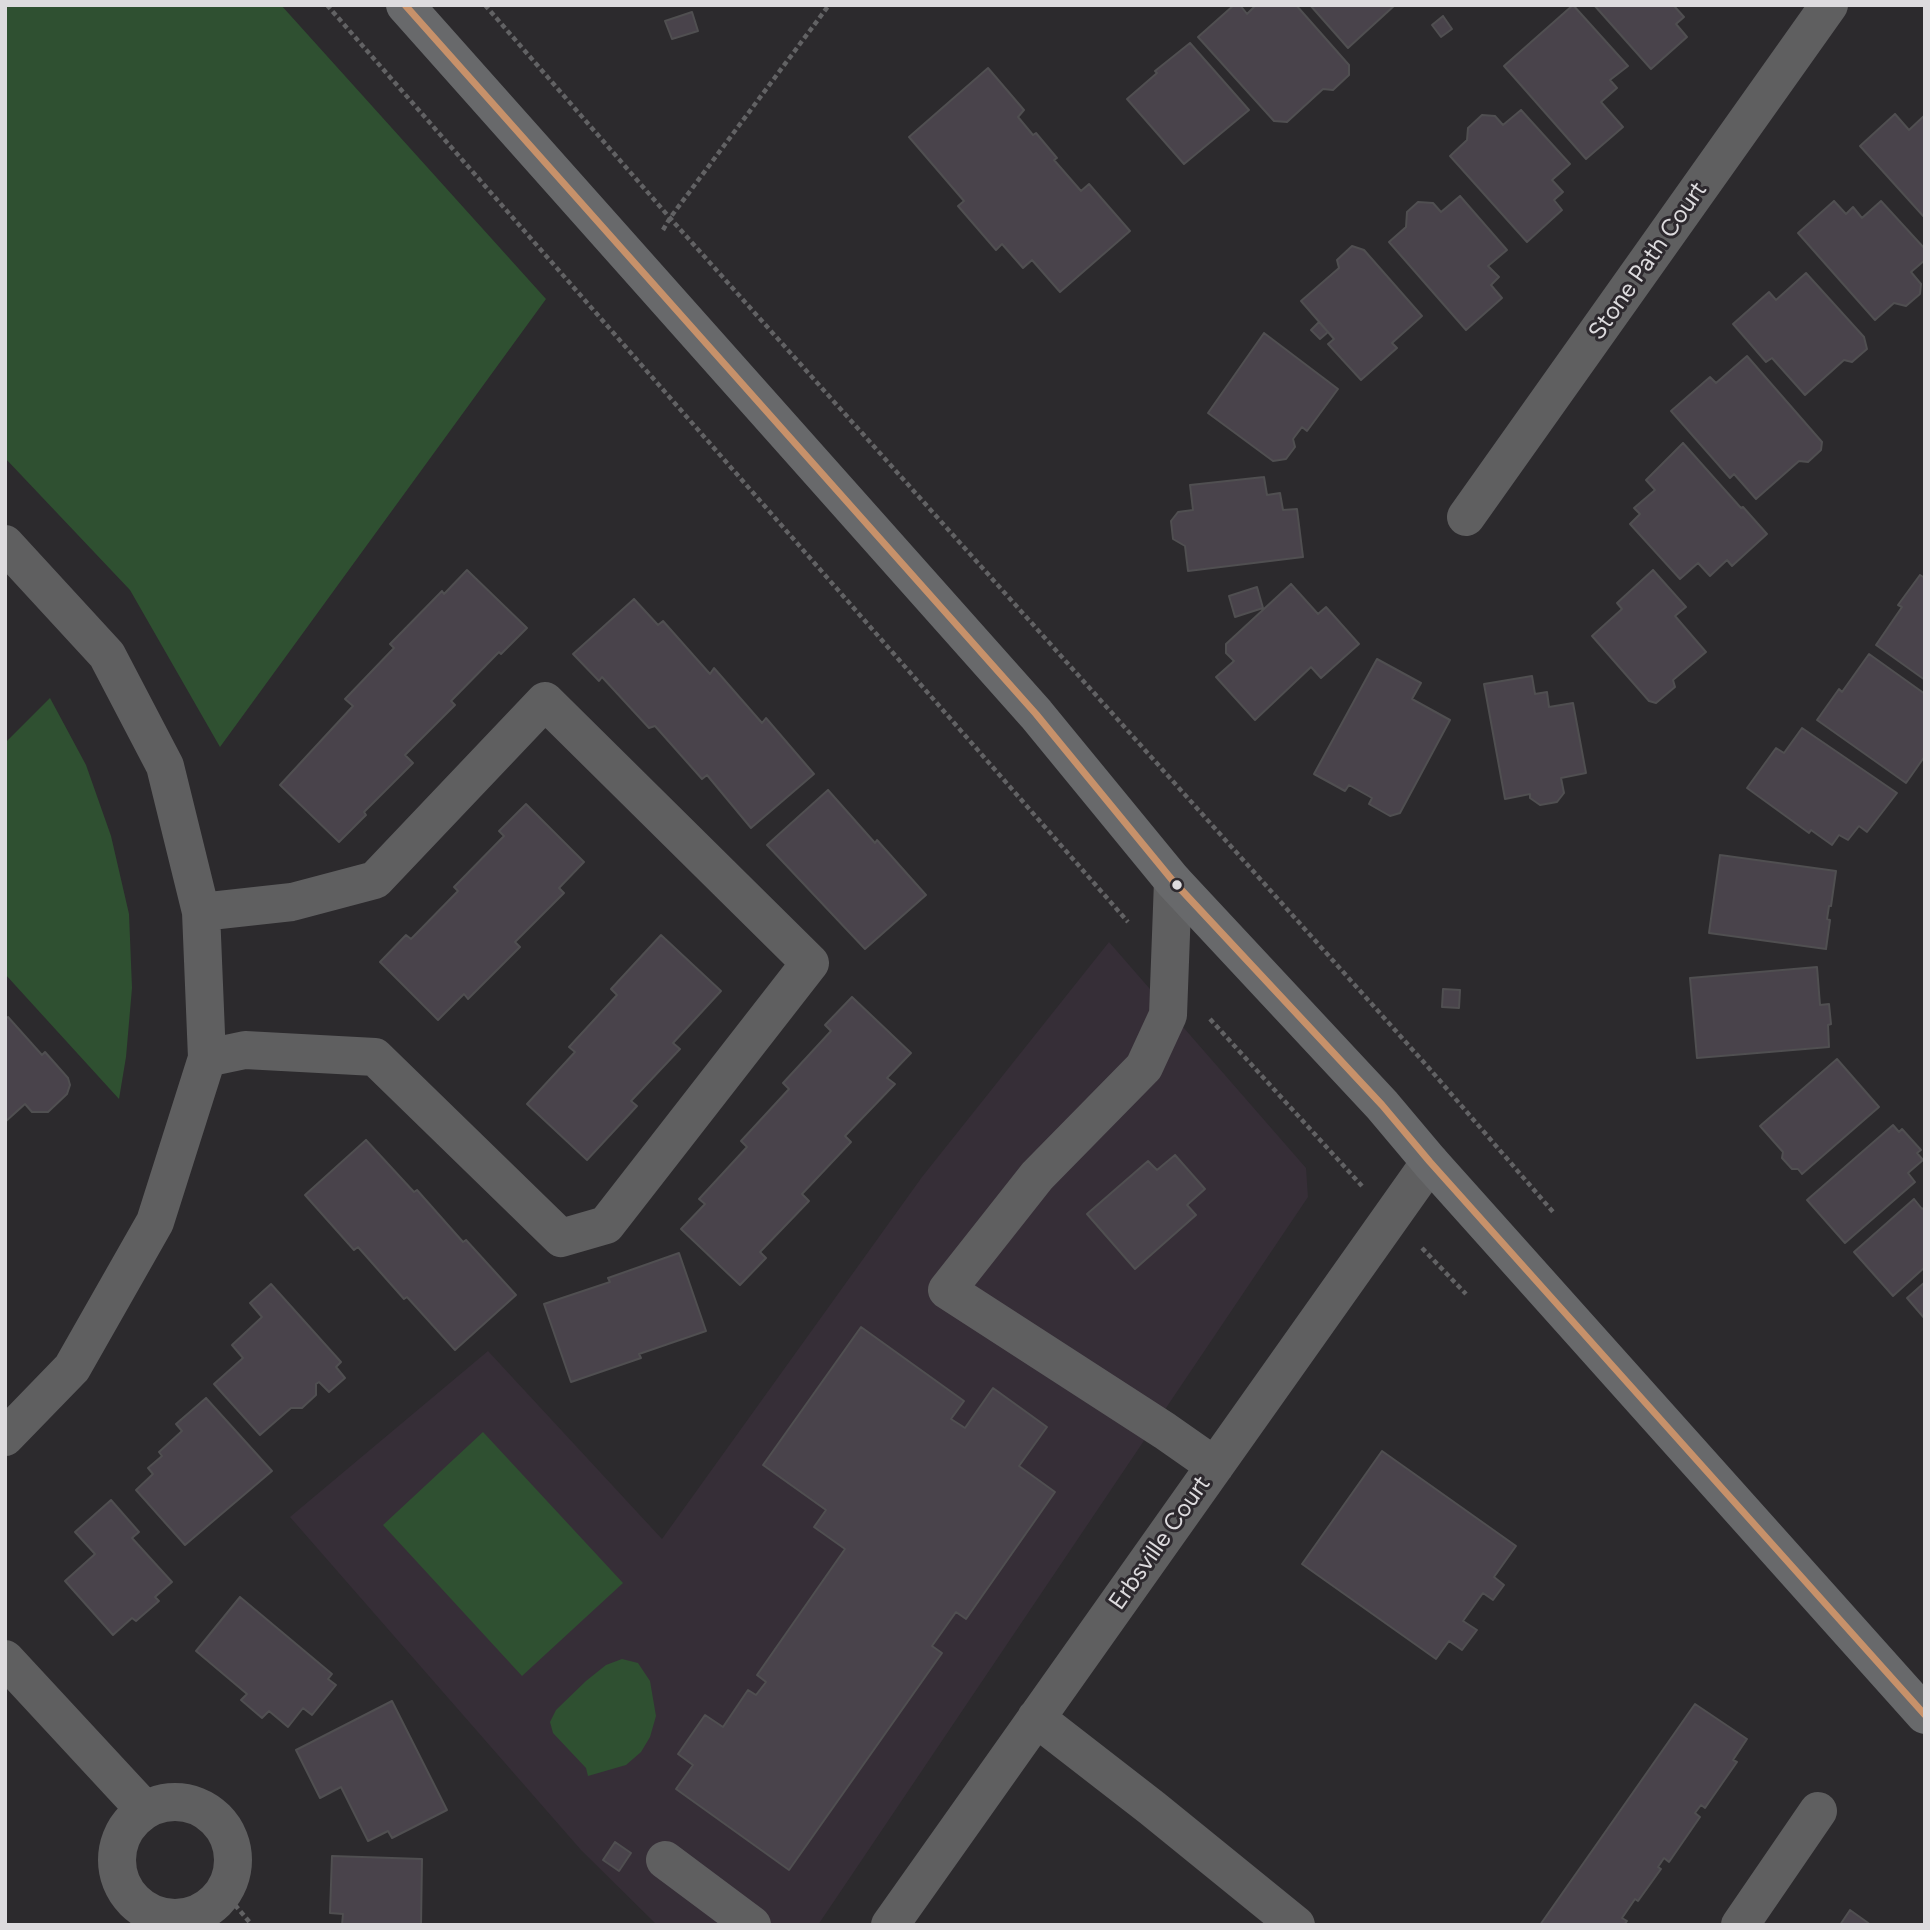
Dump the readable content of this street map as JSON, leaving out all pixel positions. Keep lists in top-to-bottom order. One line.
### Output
{"streets":{"street":["Stone Path Court","Erbsville Court"]}}
